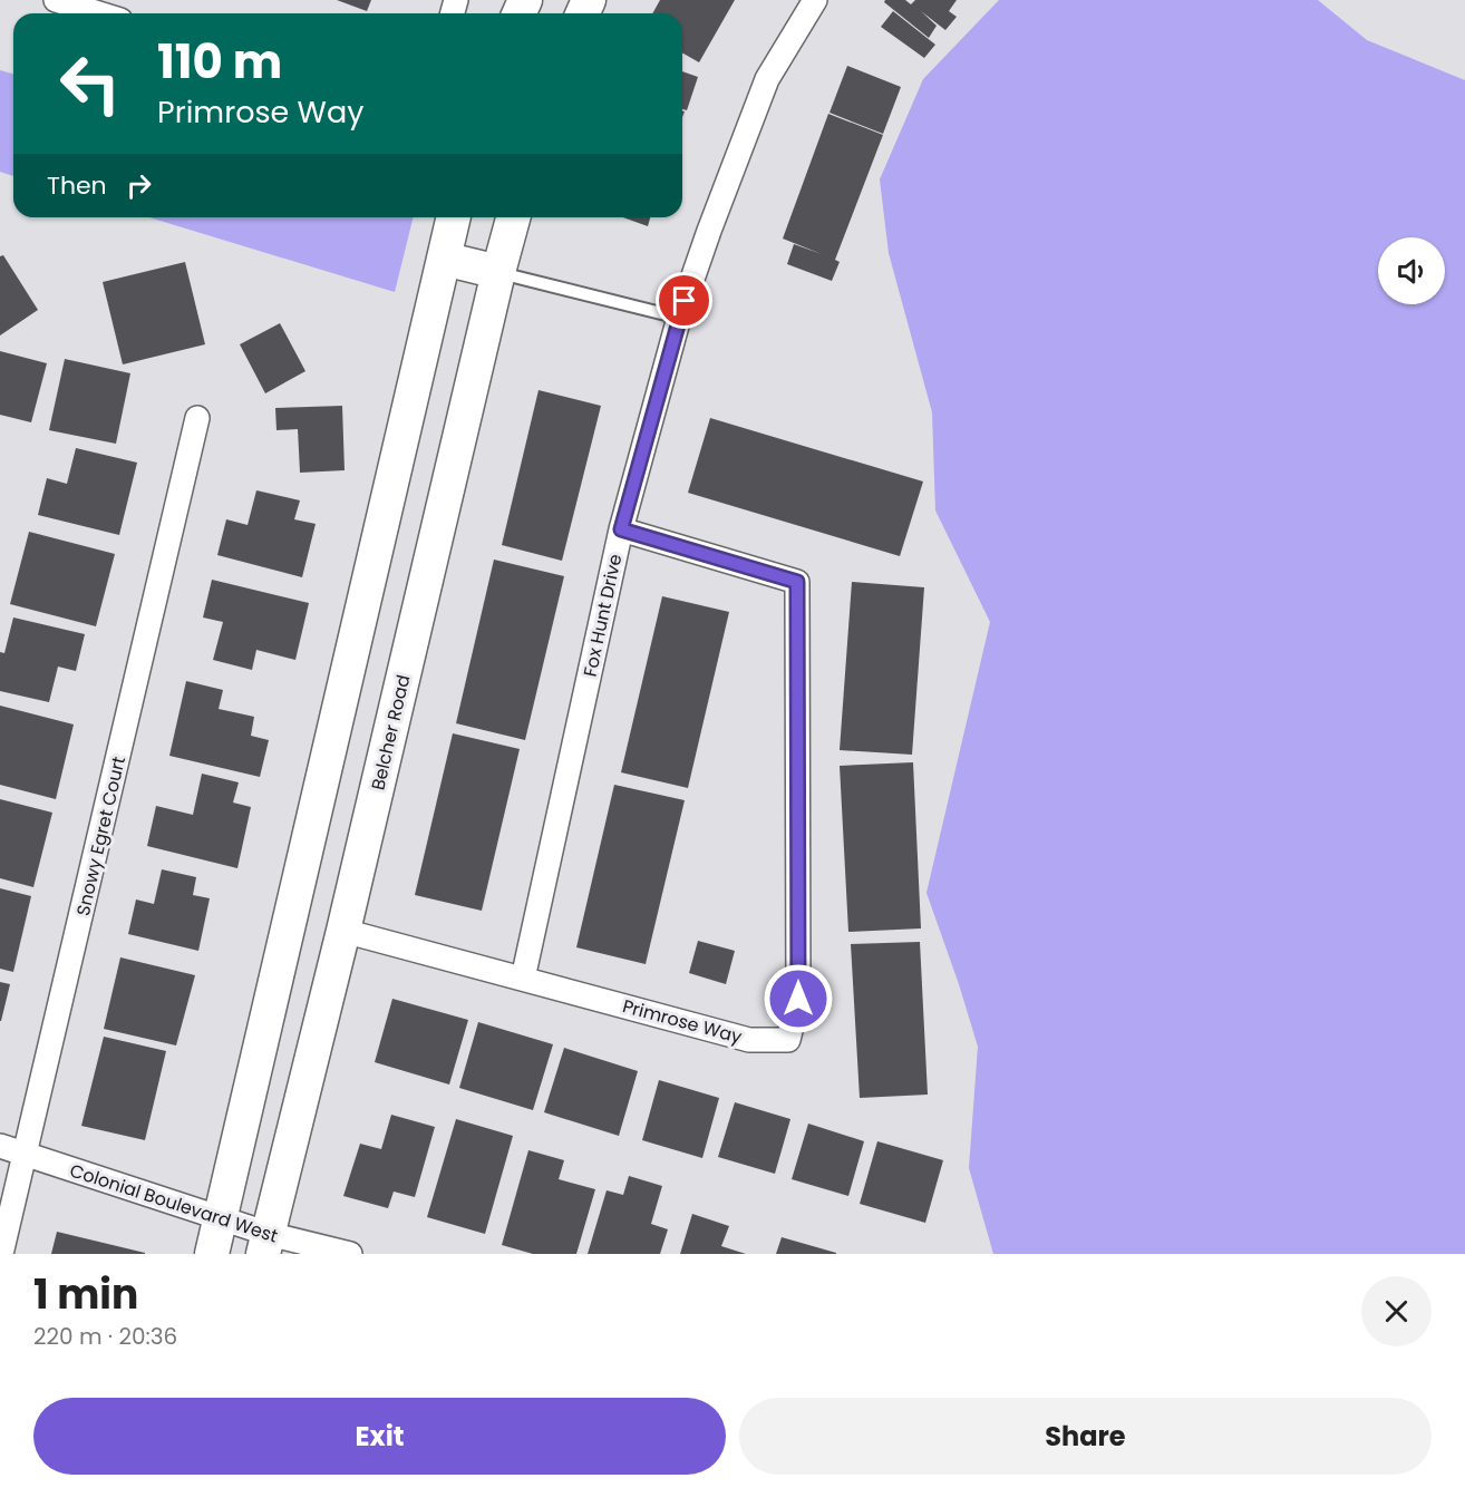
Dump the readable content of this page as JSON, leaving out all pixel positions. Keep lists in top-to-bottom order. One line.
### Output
{"streets":{"main road":["Belcher Road"],"street":["Fox Hunt Drive","Snowy Egret Court","Primrose Way","Colonial Boulevard West"]},"crossings":[["Fox Hunt Drive","Primrose Way"],["Belcher Road","Primrose Way"],["Belcher Road","Colonial Boulevard West"],["Snowy Egret Court","Colonial Boulevard West"]],"page":{"turn":["110 m","Primrose Way"],"then":"Then","heading":["1 min","220 m · 20:36"],"buttons":["Exit","Share"]}}
